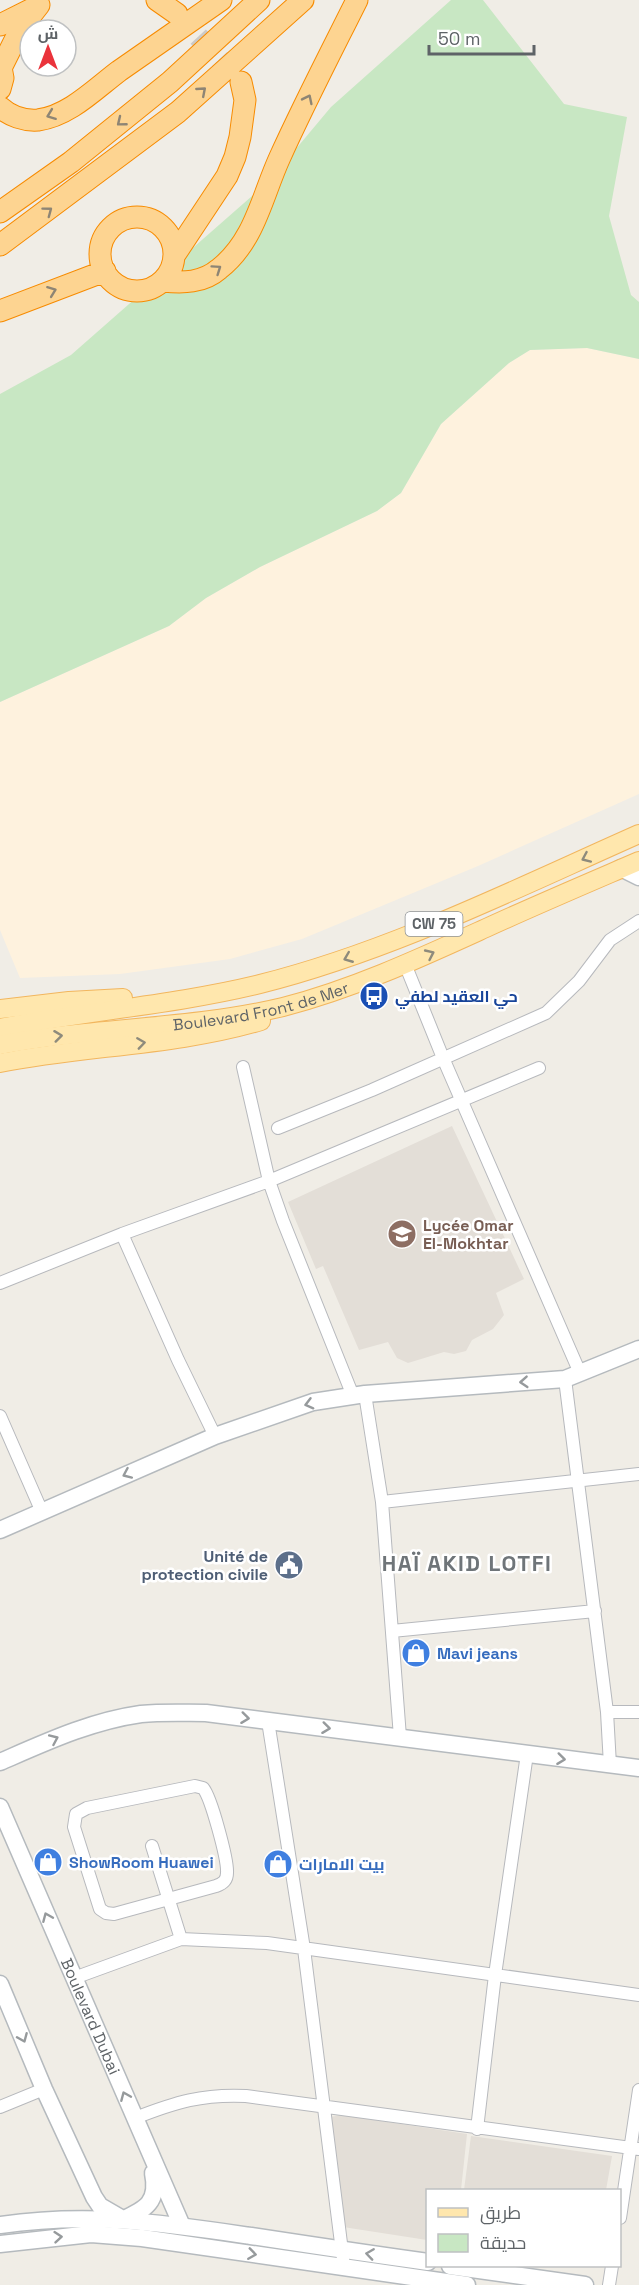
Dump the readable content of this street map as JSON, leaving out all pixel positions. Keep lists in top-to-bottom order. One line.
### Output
{"streets":{"main road":["CW 75","Boulevard Front de Mer"],"street":["Boulevard Dubai"]},"districts":["HAÏ AKID LOTFI"],"places":{"bus stop":["حي العقيد لطفي"],"school or university":["Lycée Omar El-Mokhtar"],"public building":["Unité de protection civile"],"shop":["Mavi jeans","ShowRoom Huawei","بيت الامارات"]},"legend":["طريق","حديقة"],"scale_bar":"50 m","north":"top"}
